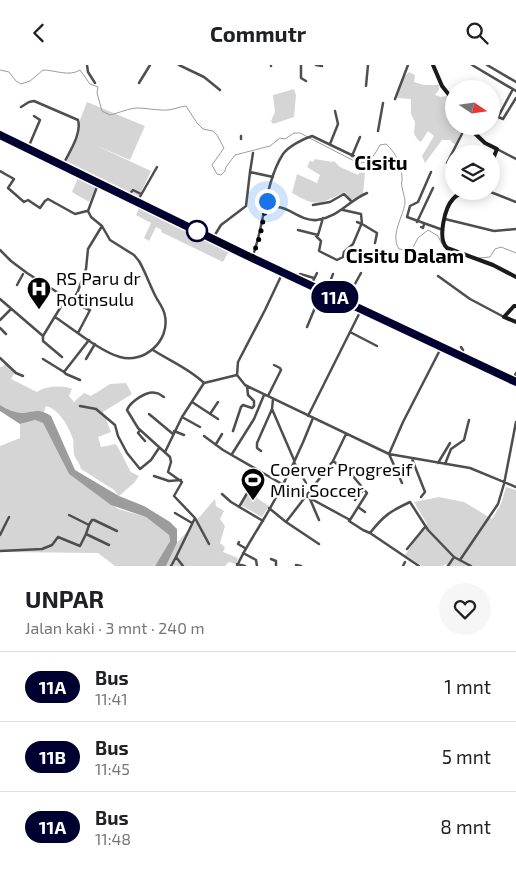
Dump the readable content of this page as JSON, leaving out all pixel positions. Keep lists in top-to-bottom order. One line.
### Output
{"districts":["Cisitu","Cisitu Dalam"],"places":{"hospital":["RS Paru dr Rotinsulu"],"sports":["Coerver Progresif Mini Soccer"]},"lines":["bus line 11A"],"north":"right","page":{"header":"Commutr","on_map":"11A","heading":["UNPAR","Jalan kaki · 3 mnt · 240 m"],"list":[{"mark":"11A","name":"Bus","note":"11:41","value":"1 mnt"},{"mark":"11B","name":"Bus","note":"11:45","value":"5 mnt"},{"mark":"11A","name":"Bus","note":"11:48","value":"8 mnt"}]}}
